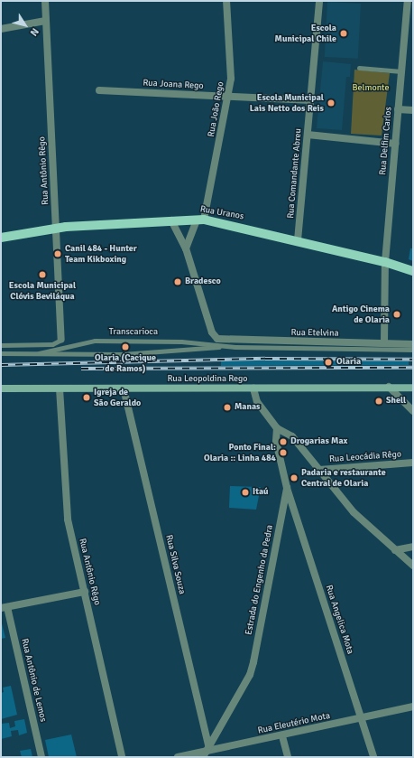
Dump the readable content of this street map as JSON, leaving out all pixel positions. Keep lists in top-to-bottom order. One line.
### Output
{"streets":{"main road":["Rua Uranos","Rua Leopoldina Rego"],"street":["Rua Joana Rego","Rua João Rego","Rua Delfim Carlos","Rua Antônio Rêgo","Rua Comandante Abreu","Rua Etelvina","Rua Leocádia Rêgo","Rua Silva Souza","Estrada do Engenho da Pedra","Rua Angelica Mota","Rua Antônio de Lemos","Rua Eleutério Mota"],"lane":["Transcarioca"]},"crossings":[["Rua Joana Rego","Rua João Rego"],["Rua Joana Rego","Rua Comandante Abreu"],["Rua João Rego","Rua Uranos"],["Rua João Rego","Rua Etelvina"],["Rua Delfim Carlos","Rua Uranos"],["Rua Delfim Carlos","Rua Etelvina"],["Rua Antônio Rêgo","Rua Uranos"],["Rua Antônio Rêgo","Rua Leopoldina Rego"],["Rua Comandante Abreu","Rua Uranos"],["Rua Leopoldina Rego","Rua Silva Souza"],["Rua Silva Souza","Estrada do Engenho da Pedra"],["Rua Silva Souza","Rua Eleutério Mota"],["Estrada do Engenho da Pedra","Rua Angelica Mota"],["Estrada do Engenho da Pedra","Rua Eleutério Mota"],["Rua Angelica Mota","Rua Eleutério Mota"]],"parks":["Belmonte"],"places":["Escola Municipal Chile","Escola Municipal Lais Netto dos Reis","Canil 484 - Hunter Team Kikboxing","Escola Municipal Clóvis Beviláqua","Bradesco","Antigo Cinema de Olaria","Olaria (Cacique de Ramos)","Olaria","Igreja de São Geraldo","Shell","Manas","Drogarias Max","Ponto Final: Olaria :: Linha 484","Padaria e restaurante Central de Olaria","Itaú"],"north":"bottom right"}
